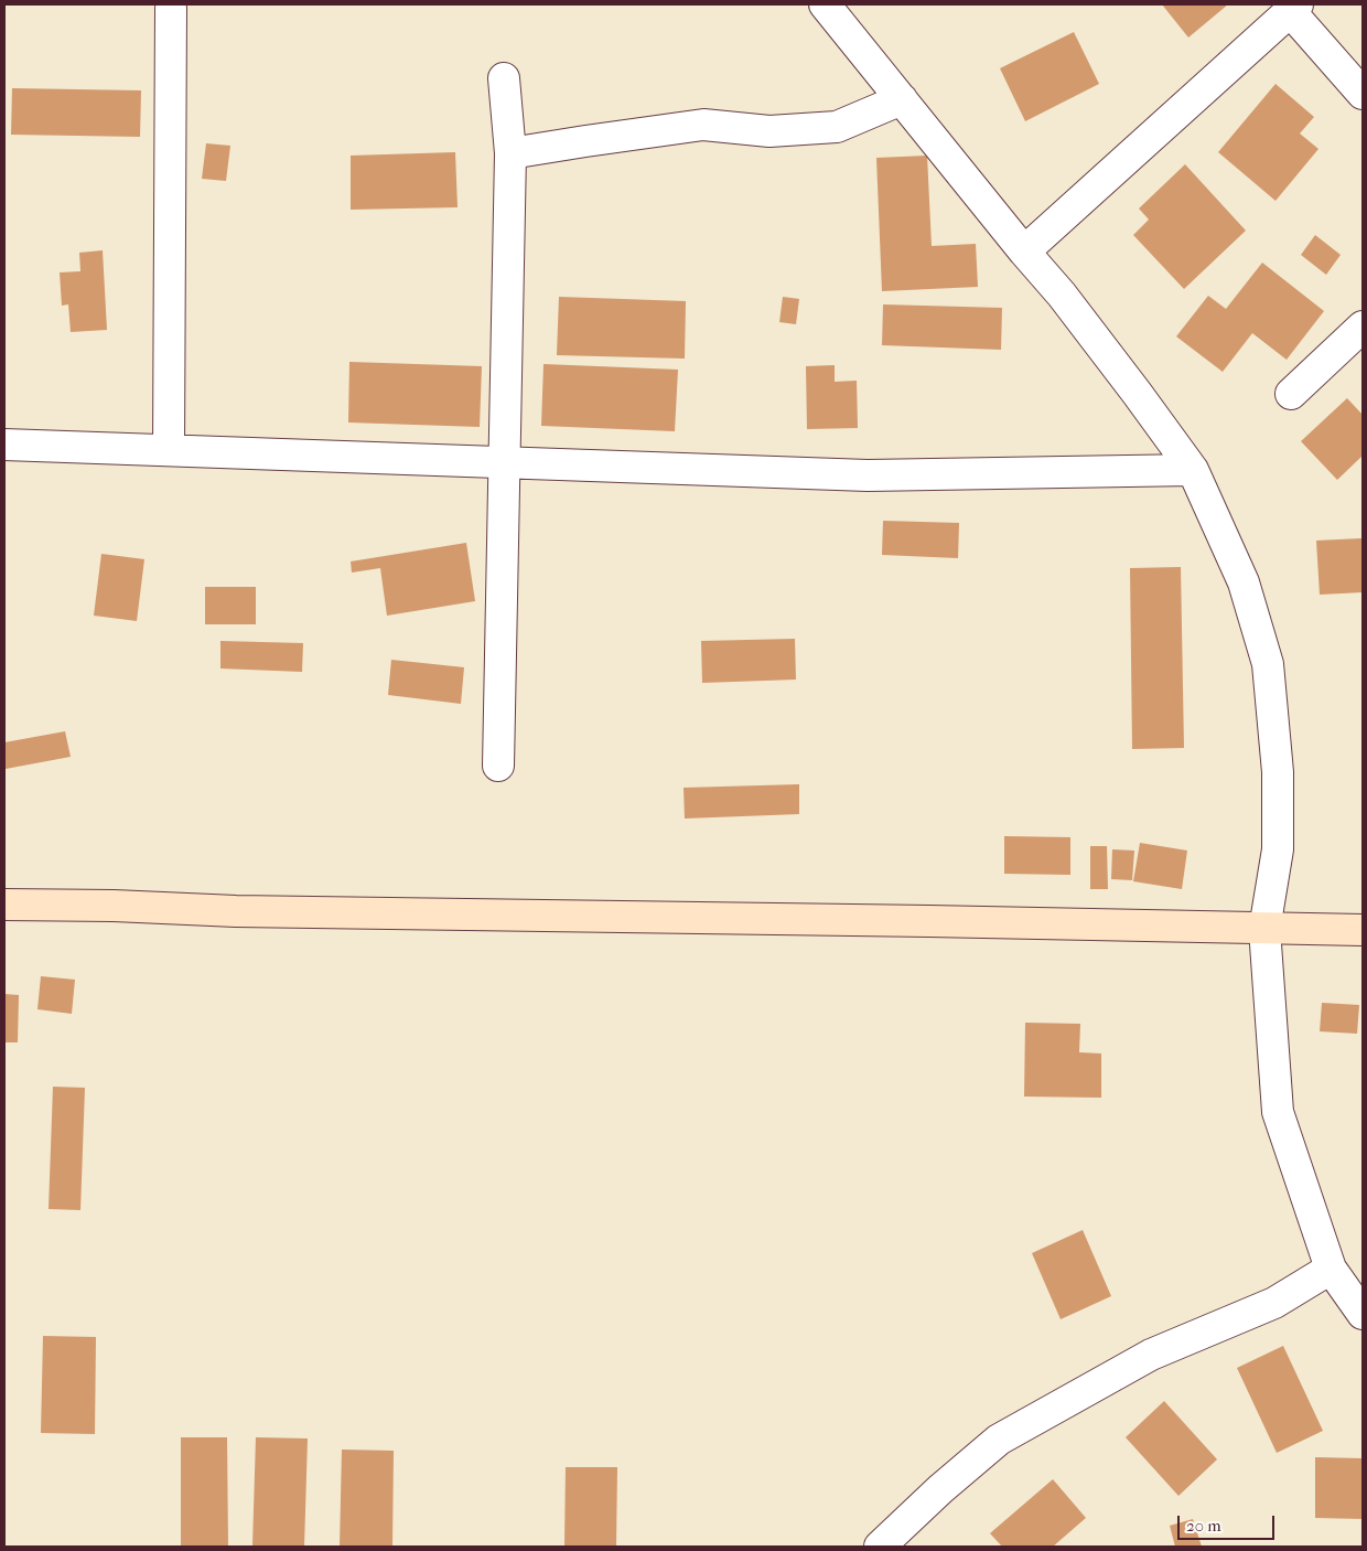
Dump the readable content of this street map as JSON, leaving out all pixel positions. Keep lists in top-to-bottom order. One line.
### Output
{"scale_bar":"20 m"}
